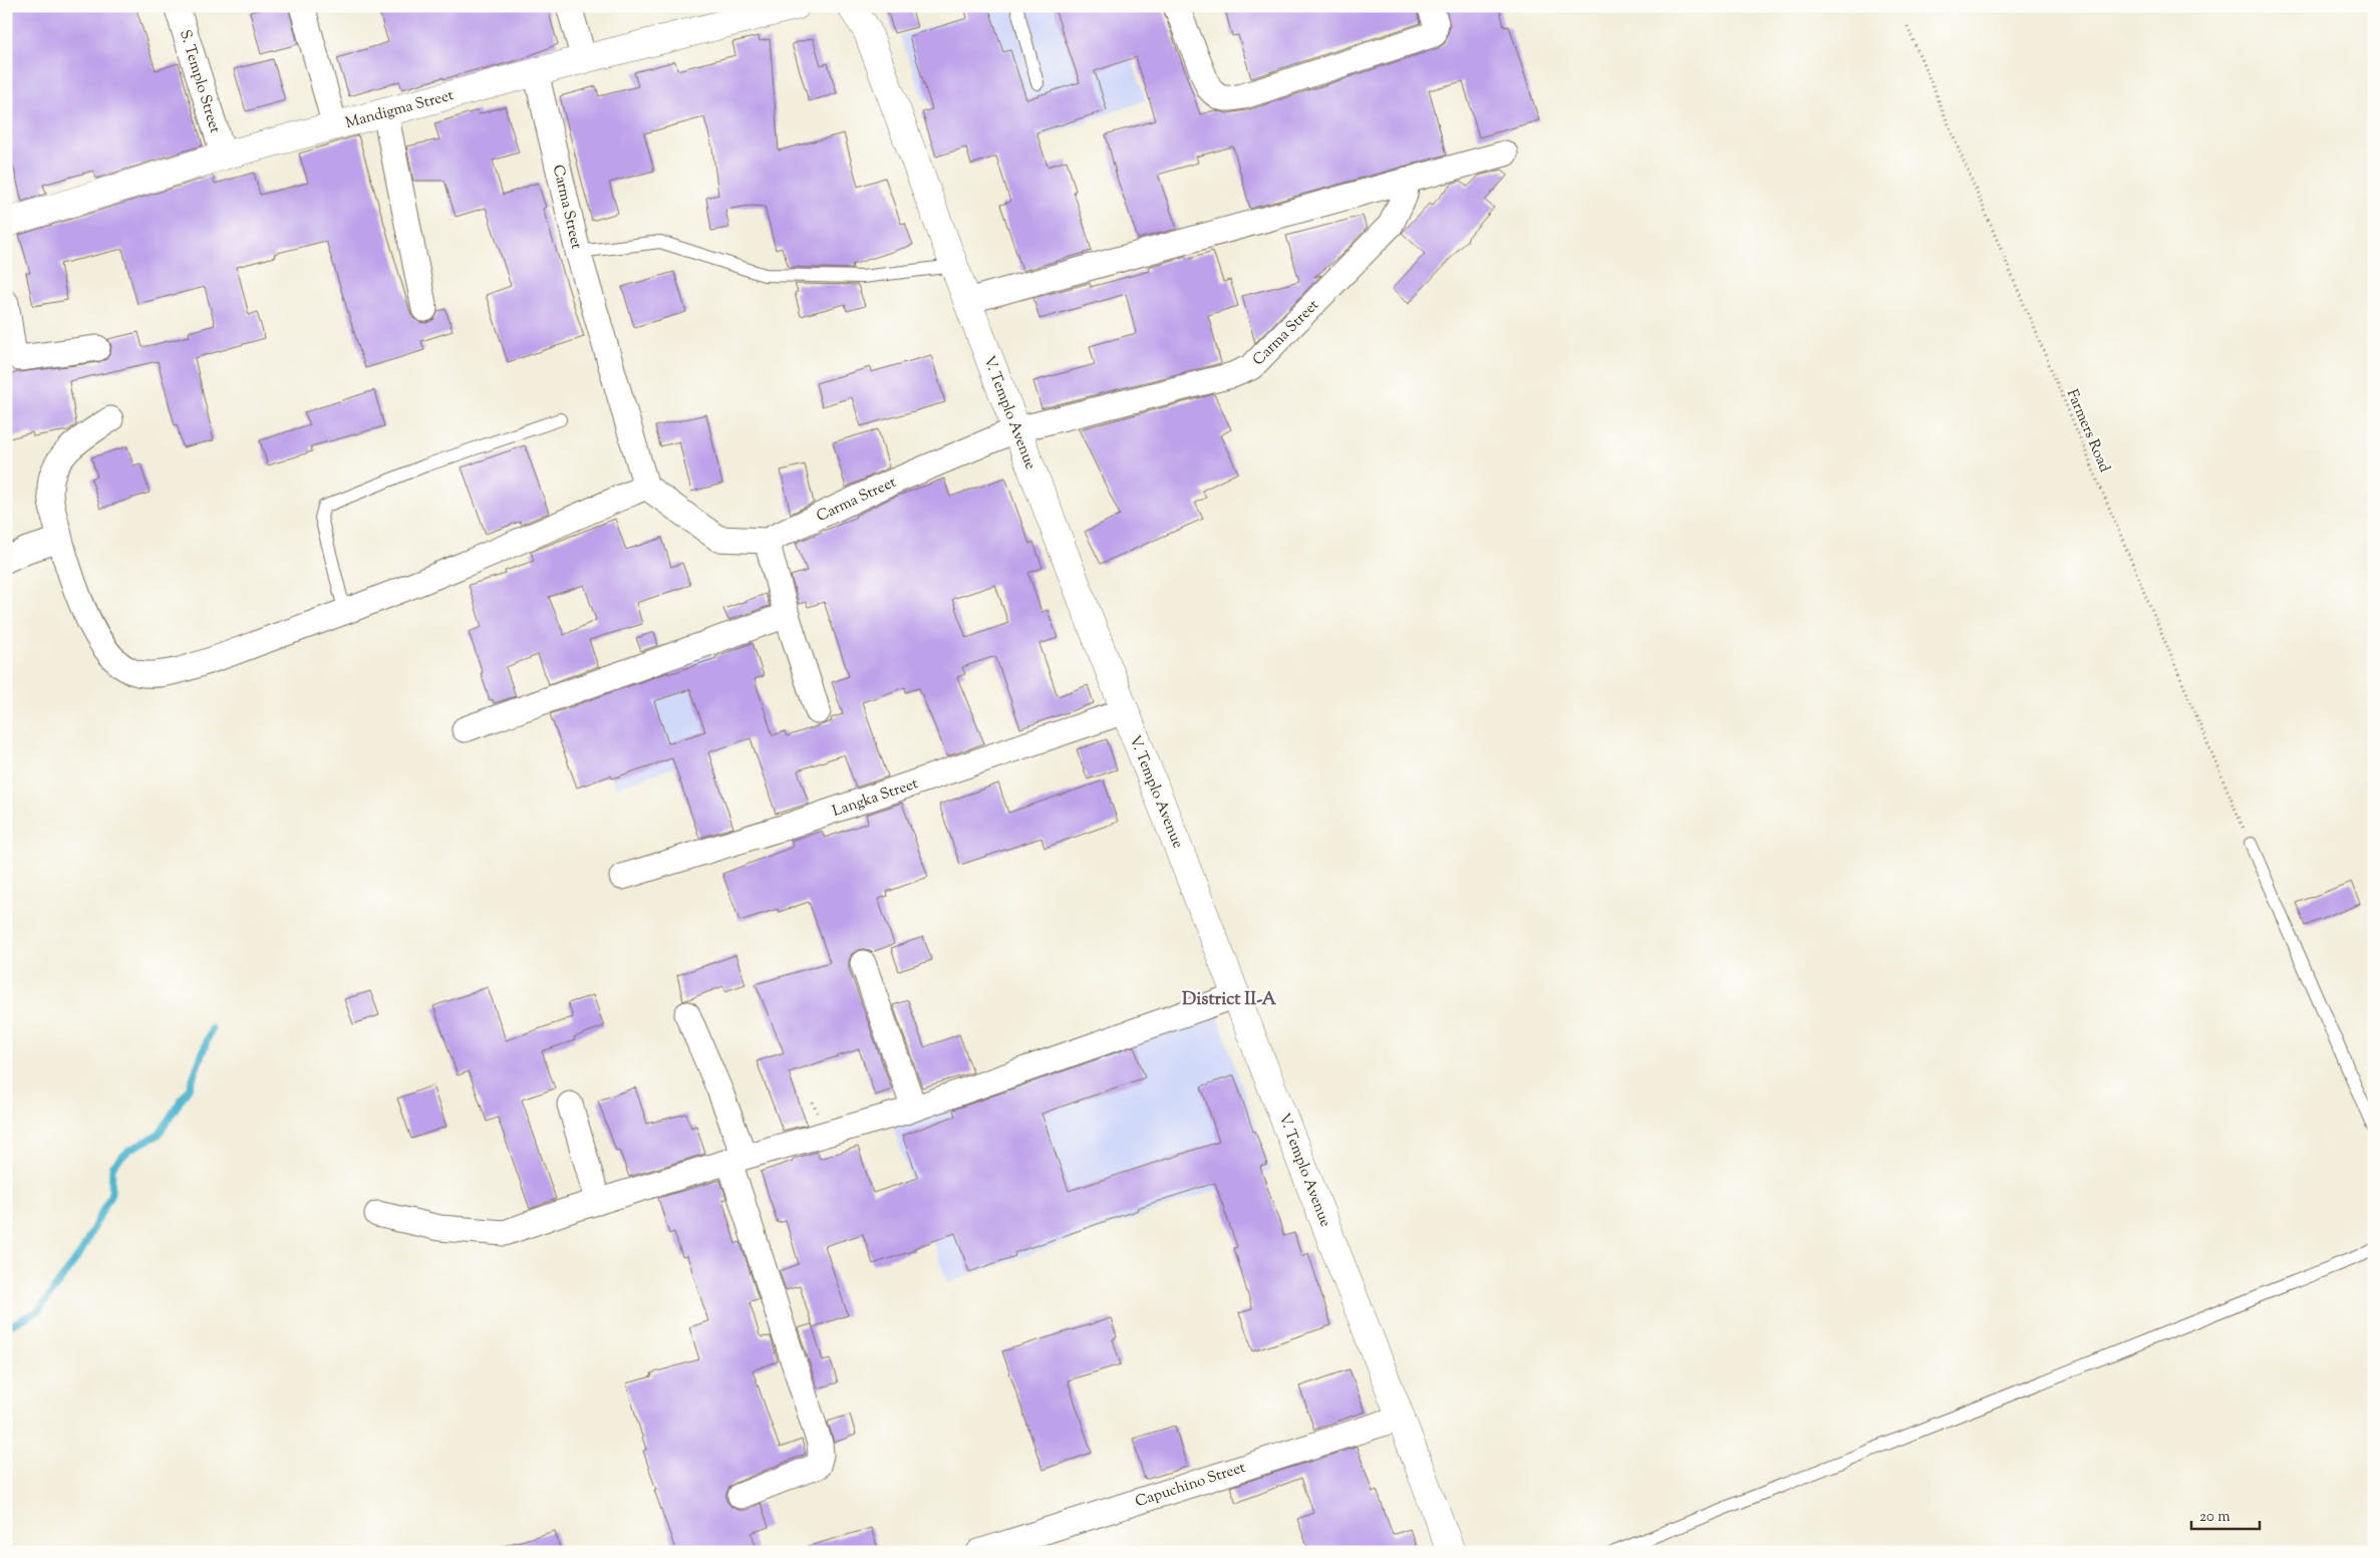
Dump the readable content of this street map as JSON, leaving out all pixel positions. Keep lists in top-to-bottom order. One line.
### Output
{"streets":{"main road":["Mandigma Street","V. Templo Avenue"],"street":["S. Templo Street","Carma Street","Langka Street","Capuchino Street"],"path":["Farmers Road"]},"crossings":[["S. Templo Street","Mandigma Street"],["Mandigma Street","Carma Street"],["Carma Street","V. Templo Avenue"],["V. Templo Avenue","Langka Street"],["V. Templo Avenue","Capuchino Street"]],"districts":["District II-A"],"scale_bar":"20 m"}
